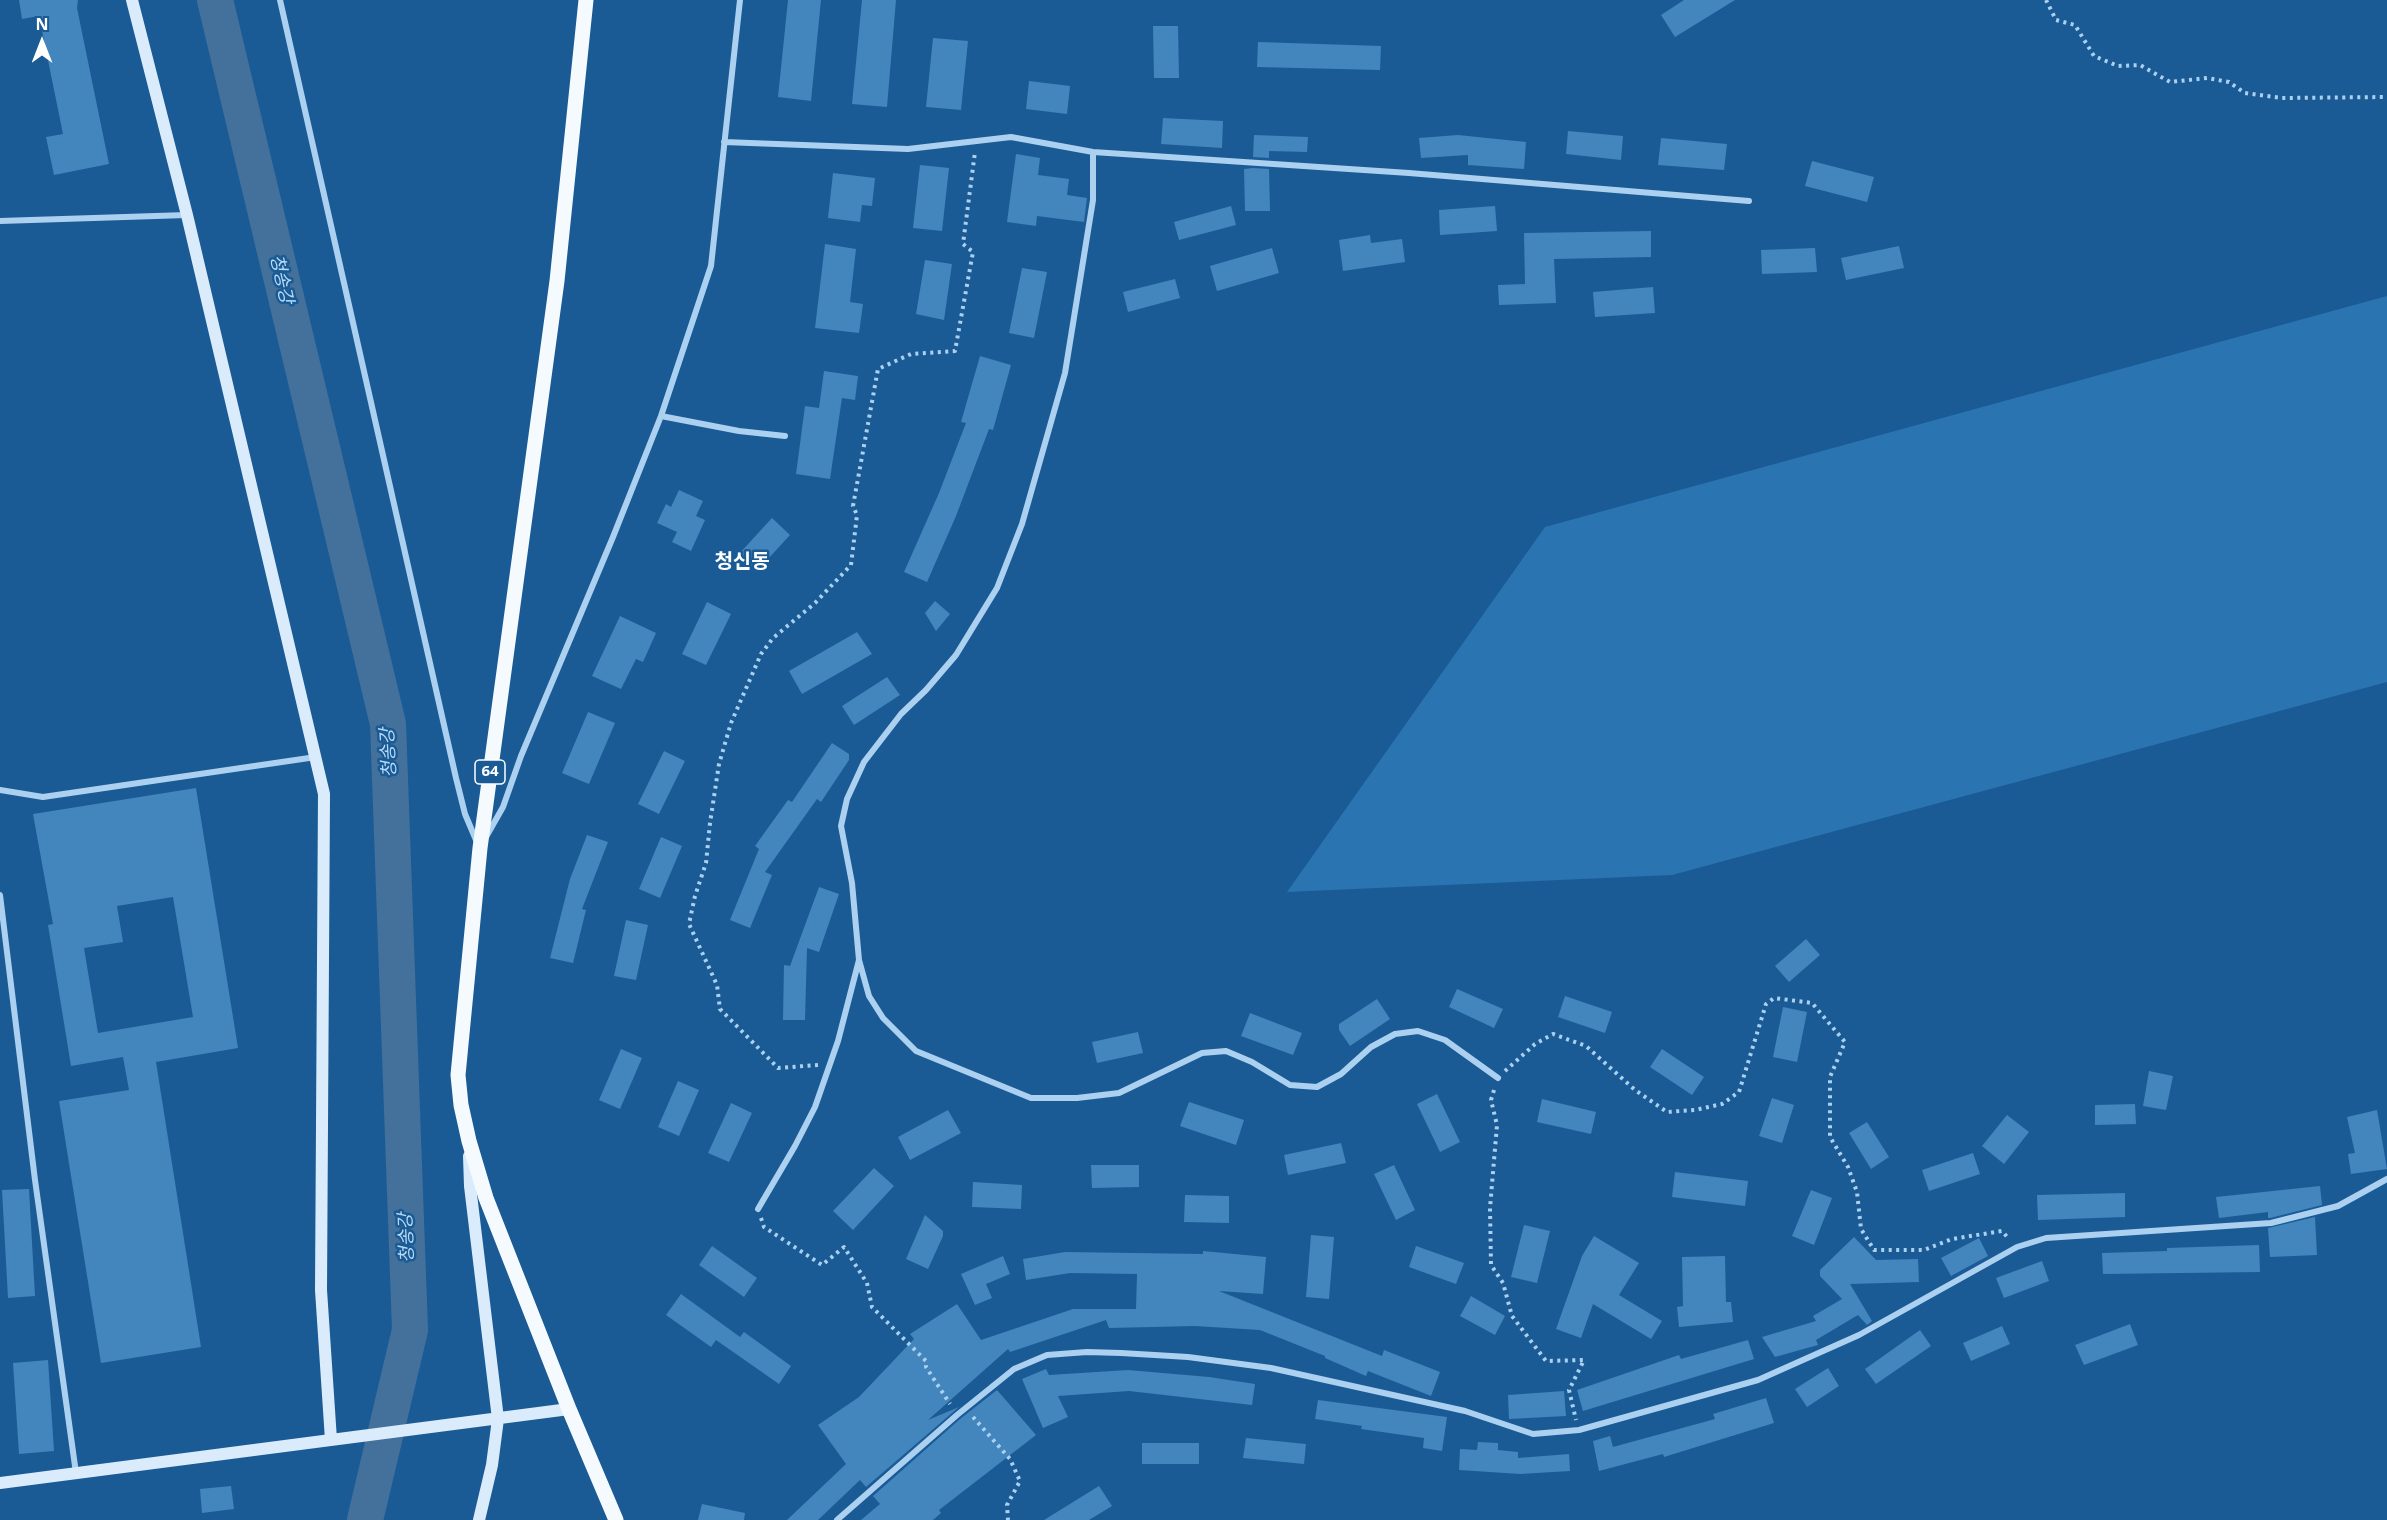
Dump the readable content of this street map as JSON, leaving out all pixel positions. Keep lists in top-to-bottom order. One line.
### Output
{"streets":{"main road":["64"]},"districts":["청신동"],"water":["청송강"],"north":"top"}
